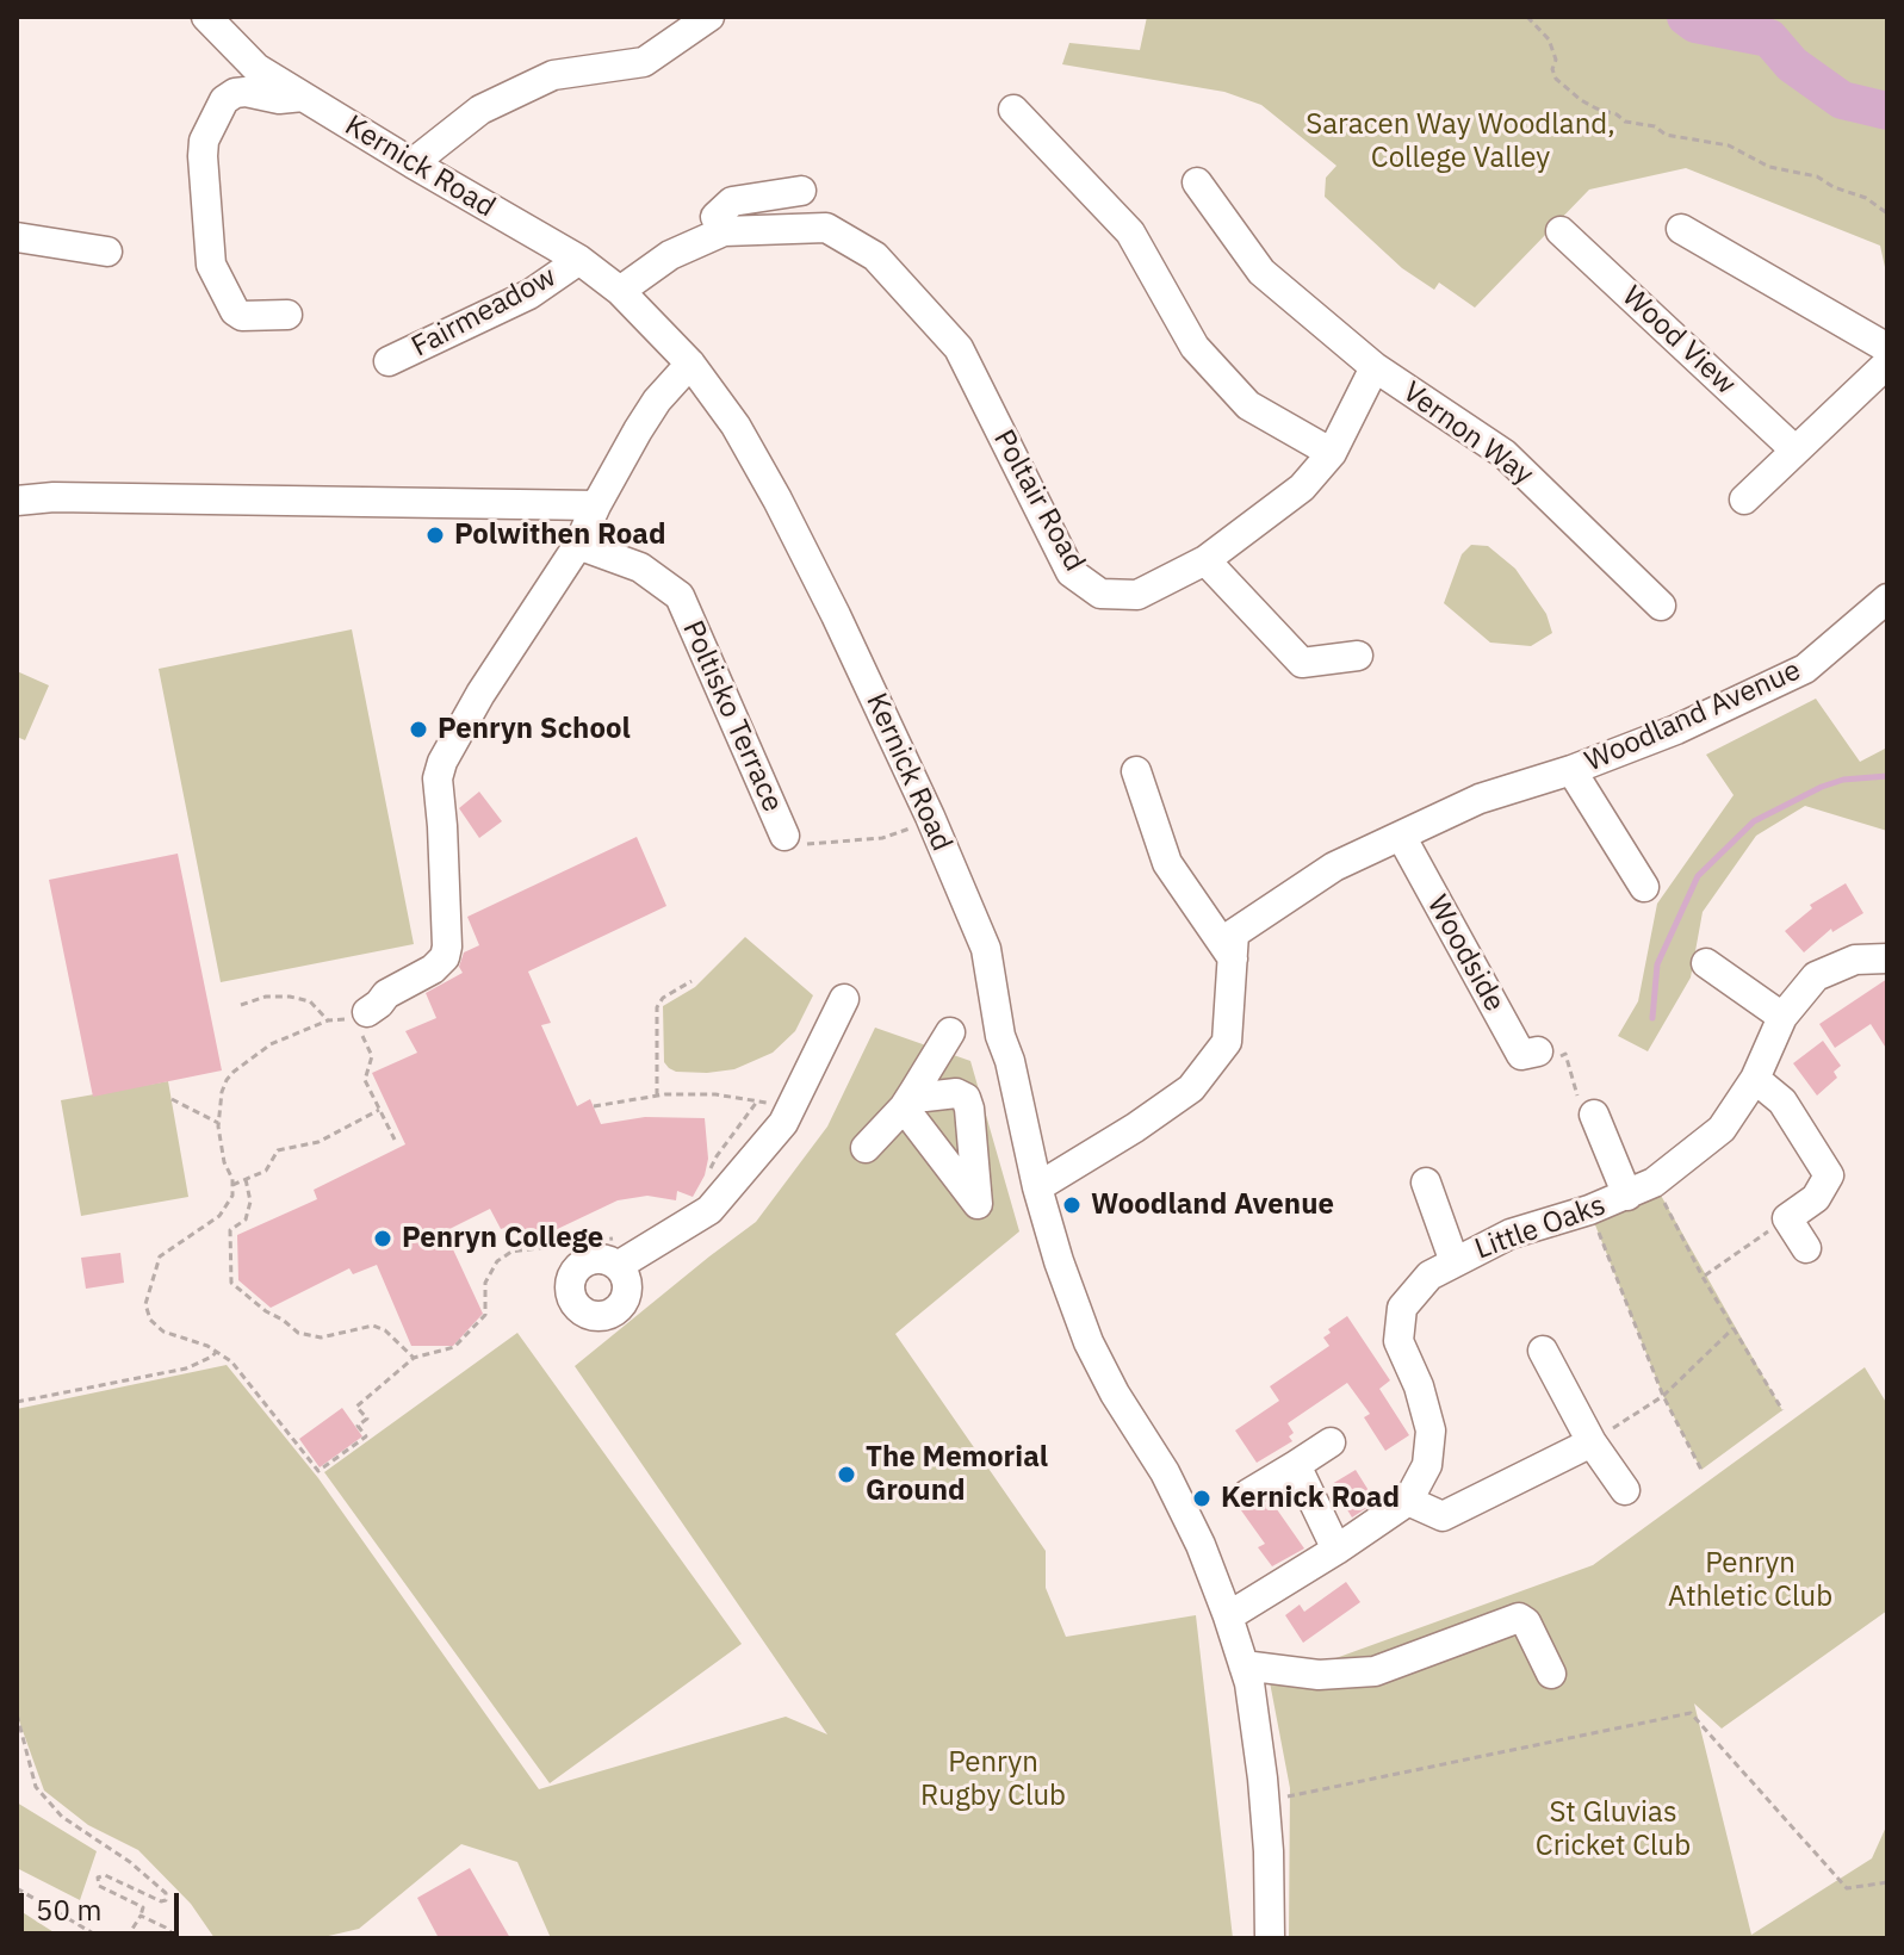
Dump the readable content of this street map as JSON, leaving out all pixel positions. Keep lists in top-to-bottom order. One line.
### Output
{"streets":{"street":["Kernick Road","Fairmeadow","Wood View","Vernon Way","Poltair Road","Poltisko Terrace","Woodland Avenue","Woodside","Little Oaks"]},"crossings":[["Kernick Road","Fairmeadow"],["Kernick Road","Poltair Road"],["Kernick Road","Woodland Avenue"],["Vernon Way","Poltair Road"],["Woodland Avenue","Woodside"]],"parks":["Saracen Way Woodland, College Valley","Penryn Athletic Club","Penryn Rugby Club","St Gluvias Cricket Club"],"places":["Polwithen Road","Penryn School","Woodland Avenue","Penryn College","The Memorial Ground","Kernick Road"],"scale_bar":"50 m"}
